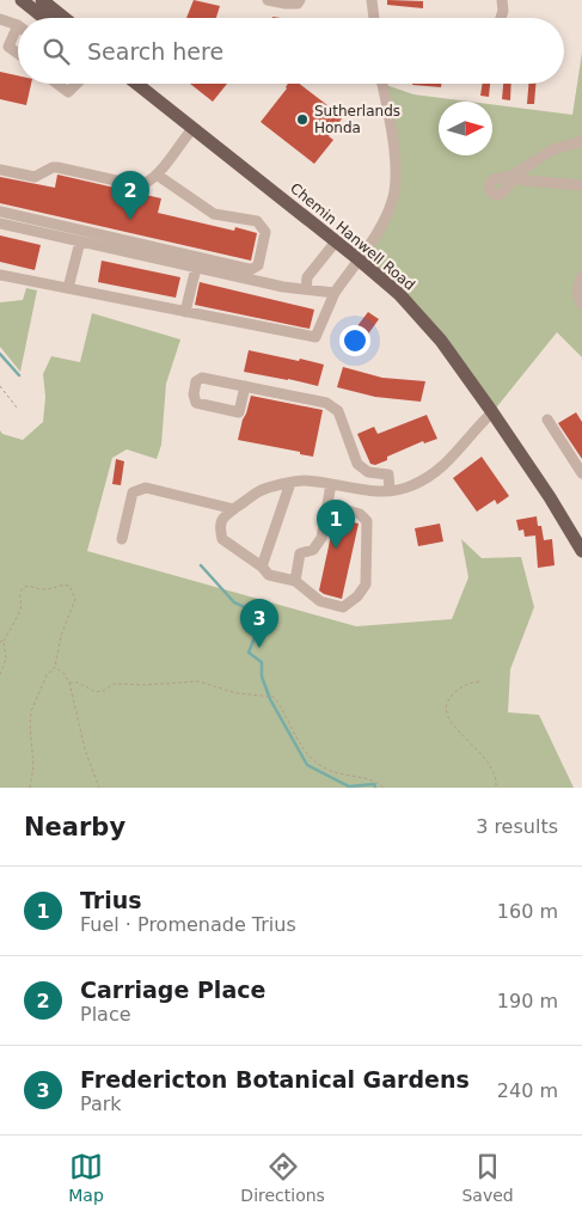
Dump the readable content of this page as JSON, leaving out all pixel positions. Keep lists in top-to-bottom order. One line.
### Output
{"streets":{"main road":["Chemin Hanwell Road"]},"places":["Sutherlands Honda"],"north":"right","page":{"search":"Search here","pins":["2","1","3"],"heading":["Nearby","3 results"],"list":[{"mark":"1","name":"Trius","note":"Fuel · Promenade Trius","value":"160 m"},{"mark":"2","name":"Carriage Place","note":"Place","value":"190 m"},{"mark":"3","name":"Fredericton Botanical Gardens","note":"Park","value":"240 m"}],"nav":["Map","Directions","Saved"]}}
